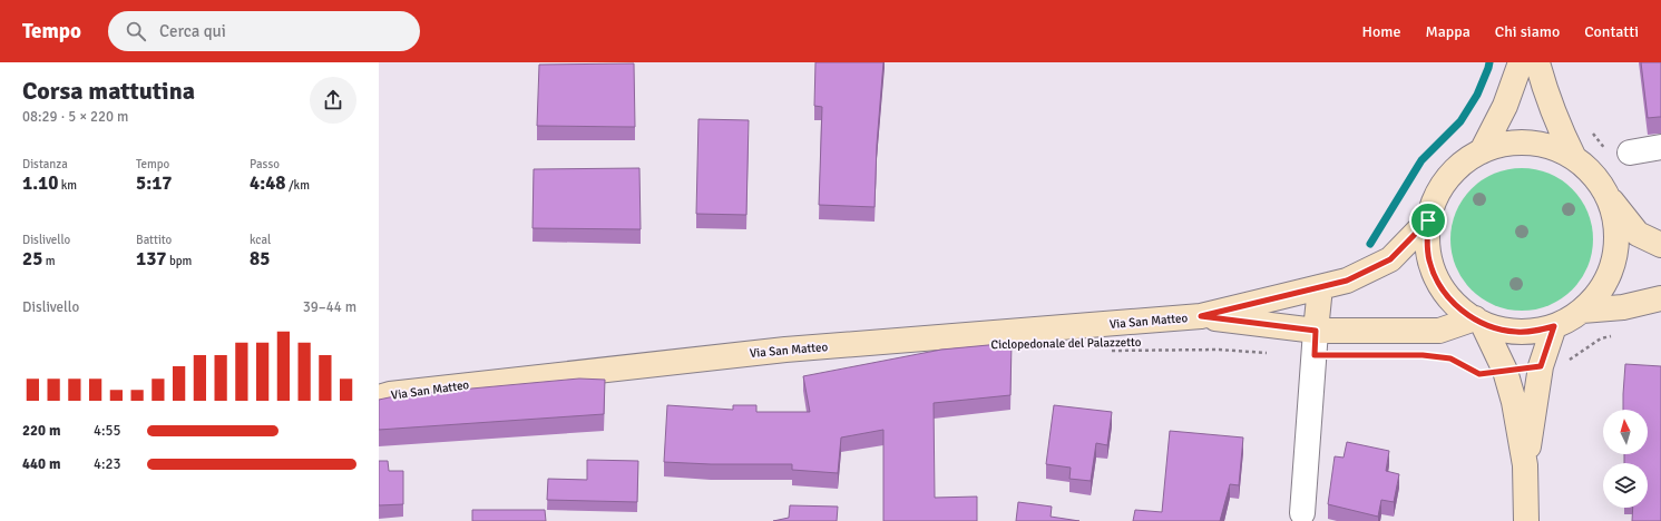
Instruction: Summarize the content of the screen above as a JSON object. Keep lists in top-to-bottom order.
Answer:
{
  "streets": {
    "street": ["Via San Matteo"],
    "path": ["Ciclopedonale del Palazzetto"]
  },
  "north": "top",
  "page": {
    "header": "Tempo",
    "search": "Cerca qui",
    "nav": [
      "Home",
      "Mappa",
      "Chi siamo",
      "Contatti"
    ],
    "heading": ["Corsa mattutina", "08:29 · 5 × 220 m"],
    "stats": [
      ["Distanza", "1.10 km"],
      ["Tempo", "5:17"],
      ["Passo", "4:48 /km"],
      ["Dislivello", "25 m"],
      ["Battito", "137 bpm"],
      ["kcal", "85"]
    ],
    "chart": ["Dislivello", "39–44 m"],
    "list": [
      {
        "name": "220 m",
        "note": "4:55"
      },
      {
        "name": "440 m",
        "note": "4:23"
      }
    ]
  }
}
